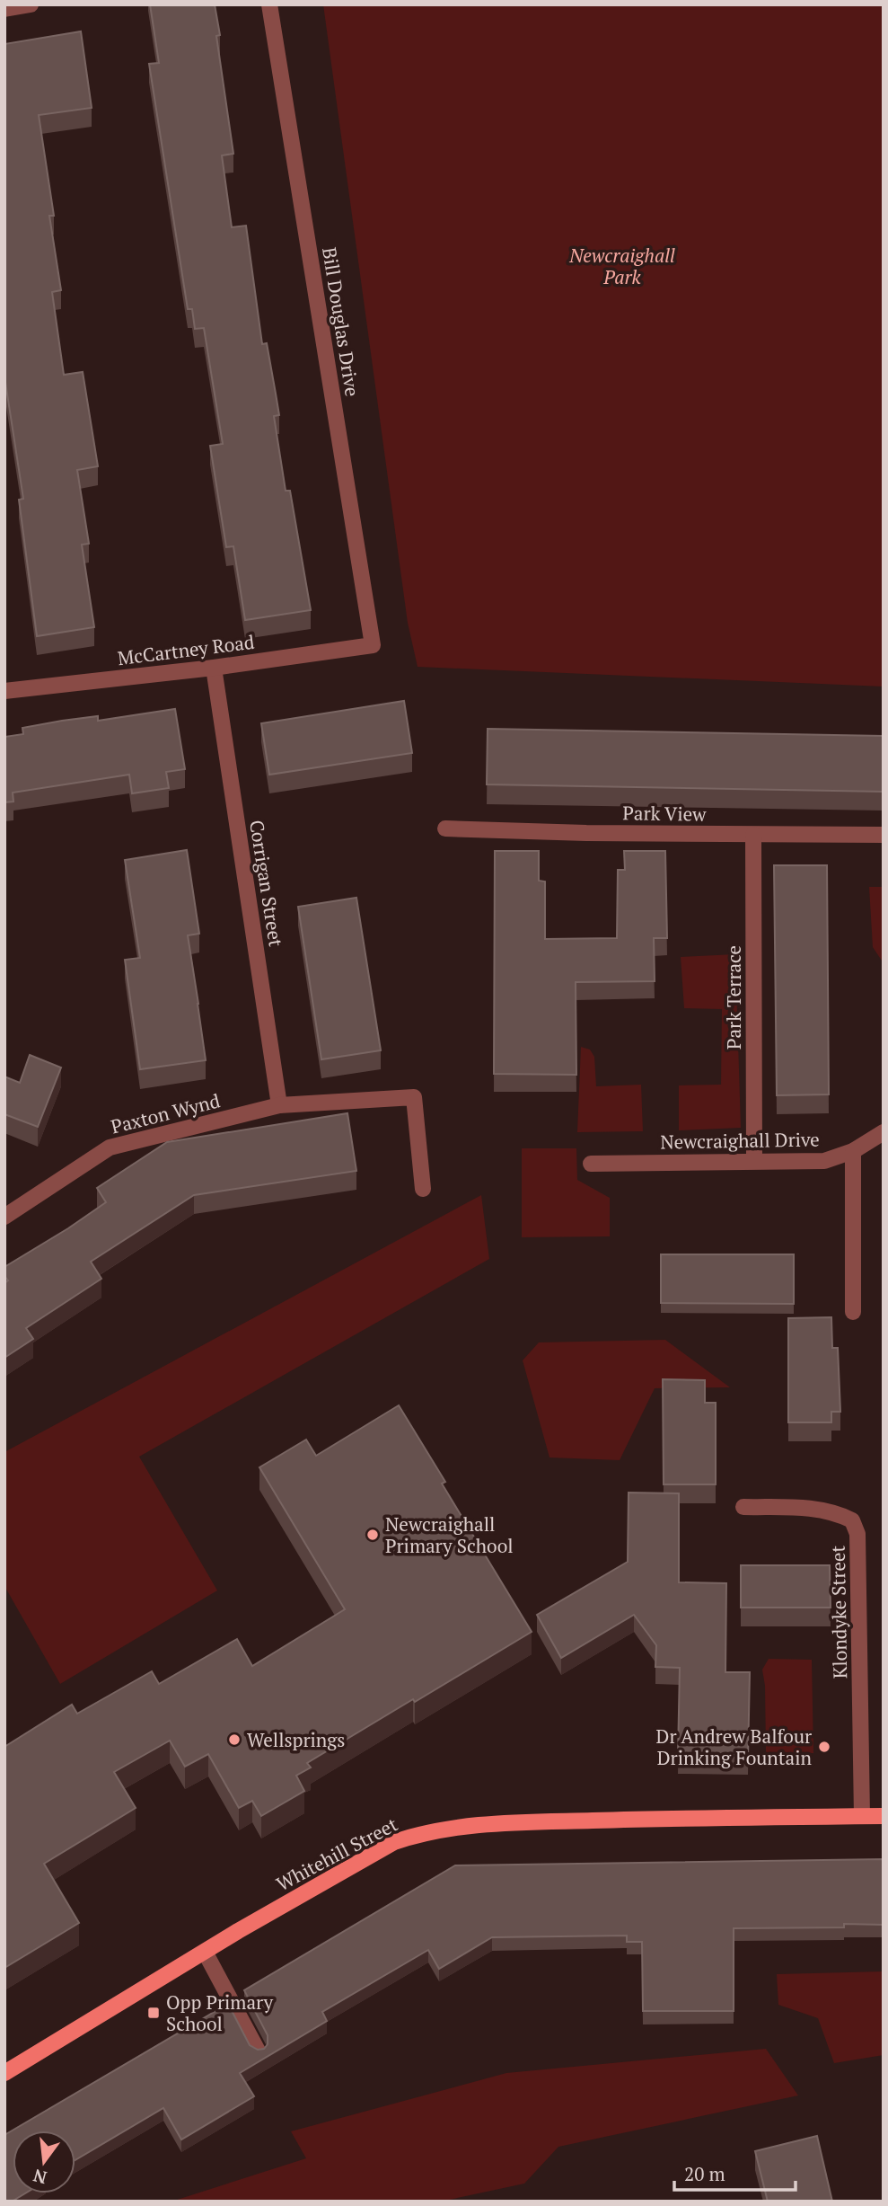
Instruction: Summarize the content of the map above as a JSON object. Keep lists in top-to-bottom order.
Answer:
{
  "streets": {
    "main road": ["Whitehill Street"],
    "street": [
      "Bill Douglas Drive",
      "McCartney Road",
      "Park View",
      "Corrigan Street",
      "Park Terrace",
      "Paxton Wynd",
      "Newcraighall Drive",
      "Klondyke Street"
    ]
  },
  "crossings": [
    ["Bill Douglas Drive", "McCartney Road"],
    ["McCartney Road", "Corrigan Street"],
    ["Park View", "Park Terrace"],
    ["Corrigan Street", "Paxton Wynd"],
    ["Park Terrace", "Newcraighall Drive"],
    ["Klondyke Street", "Whitehill Street"]
  ],
  "parks": ["Newcraighall Park"],
  "places": {
    "other": ["Newcraighall Primary School", "Wellsprings", "Dr Andrew Balfour Drinking Fountain"],
    "transit": ["Opp Primary School"]
  },
  "scale_bar": "20 m",
  "north": "bottom"
}
